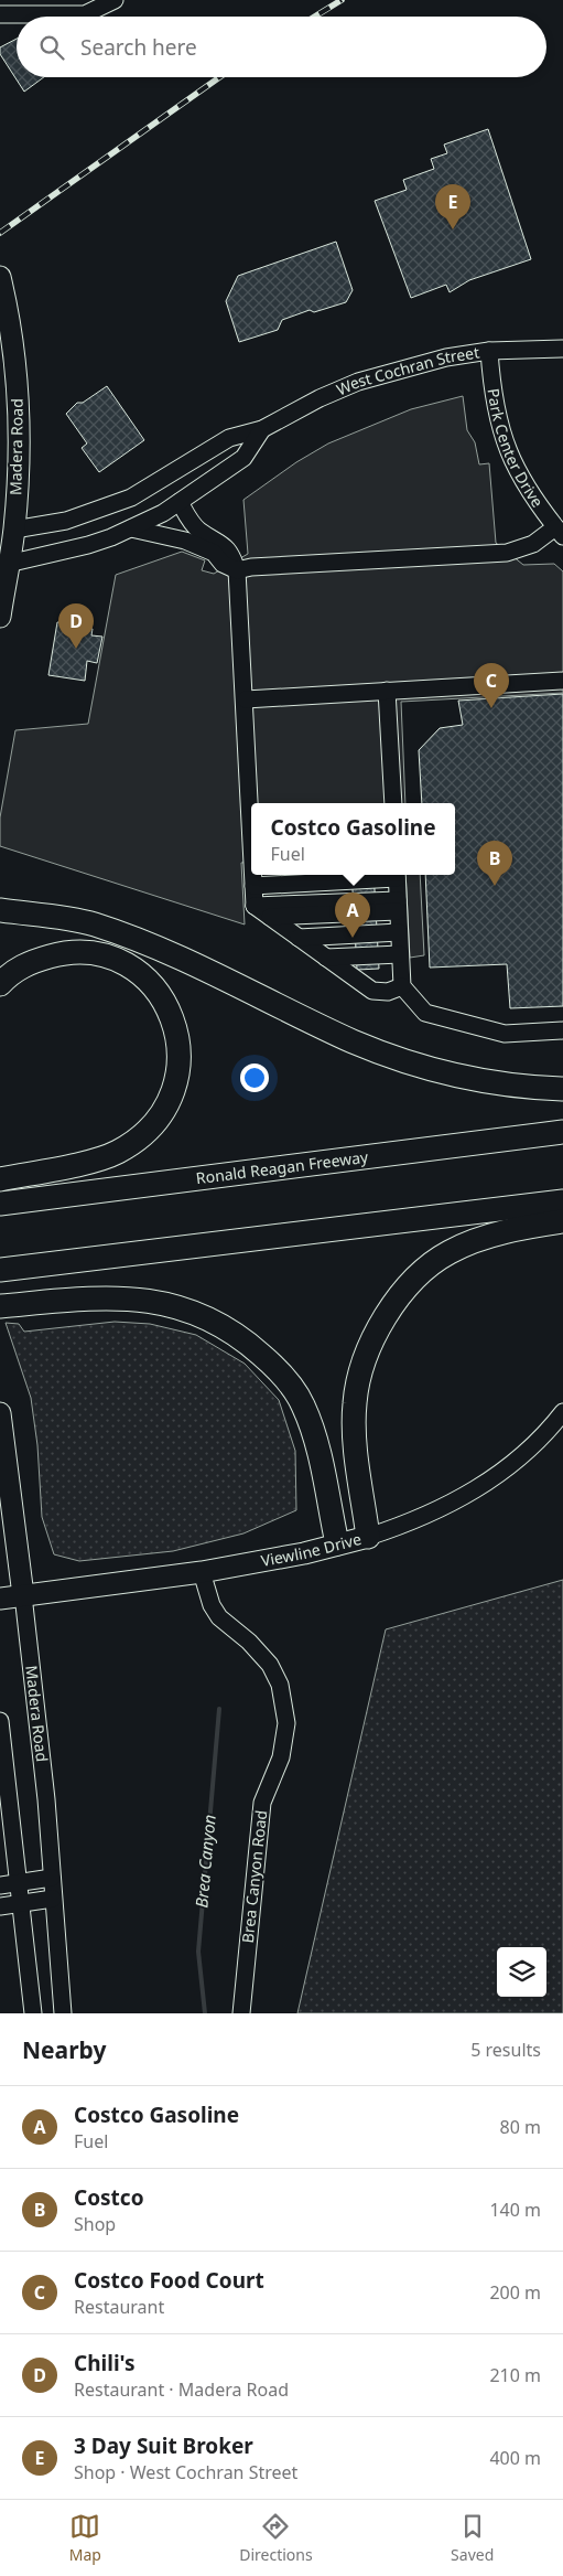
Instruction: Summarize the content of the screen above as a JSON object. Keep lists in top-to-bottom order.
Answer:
{
  "streets": {
    "highway": ["Ronald Reagan Freeway"],
    "main road": ["Madera Road", "Viewline Drive"],
    "street": ["West Cochran Street", "Park Center Drive", "Brea Canyon Road"]
  },
  "crossings": [
    ["West Cochran Street", "Madera Road"],
    ["West Cochran Street", "Park Center Drive"],
    ["Madera Road", "Viewline Drive"],
    ["Viewline Drive", "Brea Canyon Road"]
  ],
  "water": ["Brea Canyon"],
  "page": {
    "search": "Search here",
    "pins": [
      "E",
      "D",
      "C",
      "B",
      "A"
    ],
    "popup": ["Costco Gasoline", "Fuel"],
    "heading": ["Nearby", "5 results"],
    "list": [
      {
        "mark": "A",
        "name": "Costco Gasoline",
        "note": "Fuel",
        "value": "80 m"
      },
      {
        "mark": "B",
        "name": "Costco",
        "note": "Shop",
        "value": "140 m"
      },
      {
        "mark": "C",
        "name": "Costco Food Court",
        "note": "Restaurant",
        "value": "200 m"
      },
      {
        "mark": "D",
        "name": "Chili's",
        "note": "Restaurant · Madera Road",
        "value": "210 m"
      },
      {
        "mark": "E",
        "name": "3 Day Suit Broker",
        "note": "Shop · West Cochran Street",
        "value": "400 m"
      }
    ],
    "nav": ["Map", "Directions", "Saved"]
  }
}
